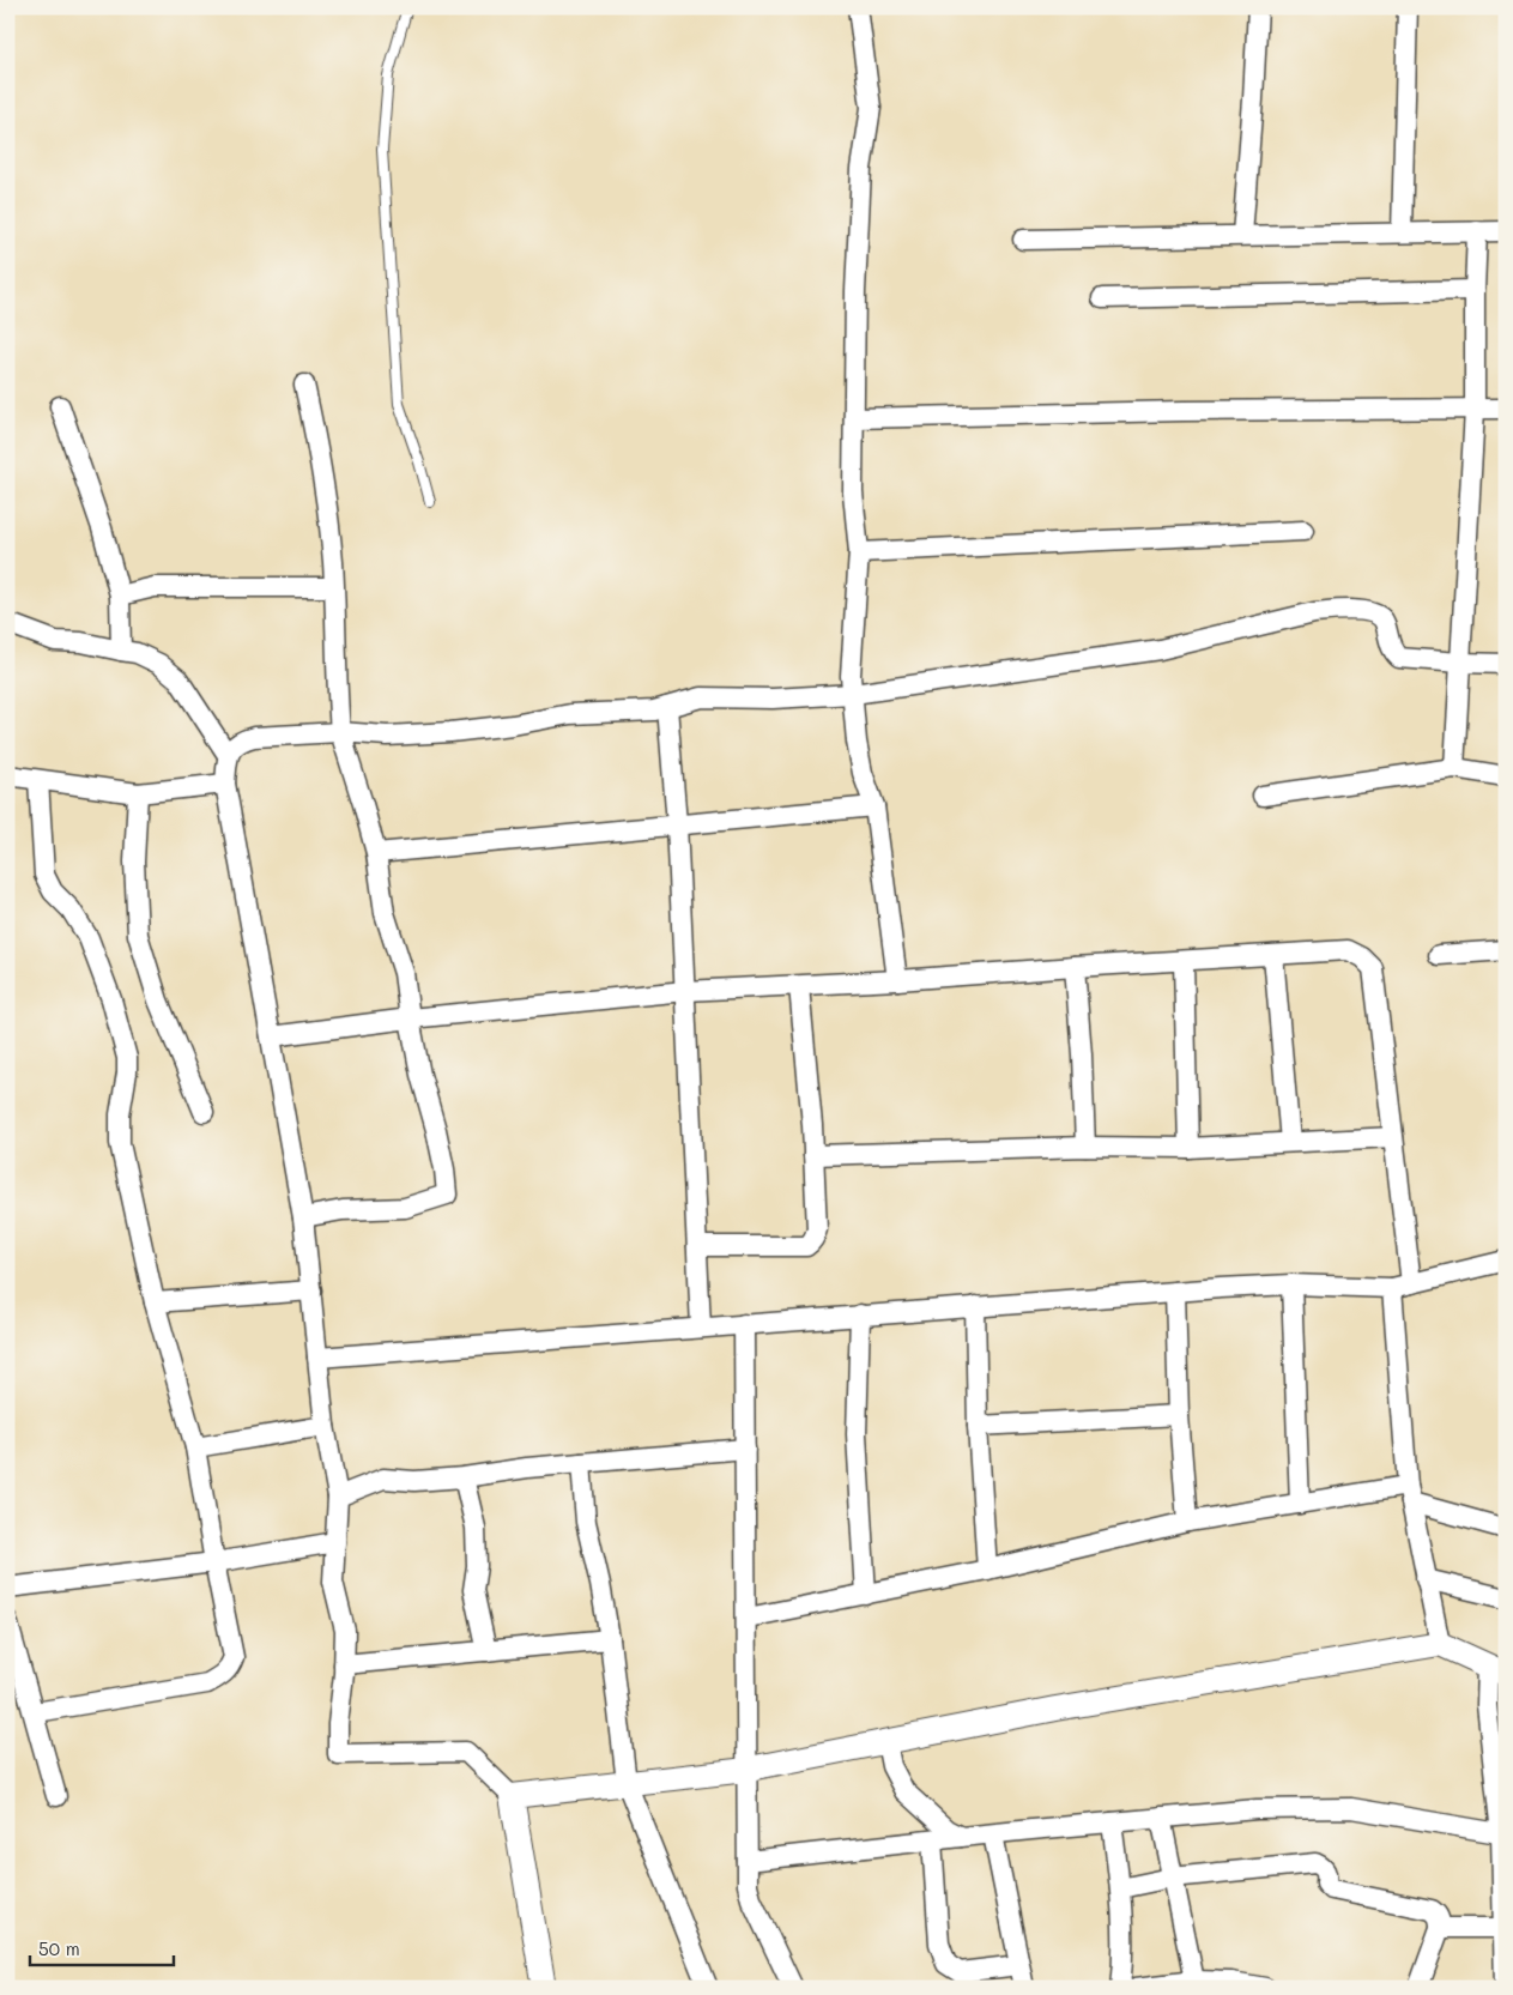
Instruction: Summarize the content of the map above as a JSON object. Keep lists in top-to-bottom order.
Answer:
{
  "scale_bar": "50 m"
}
